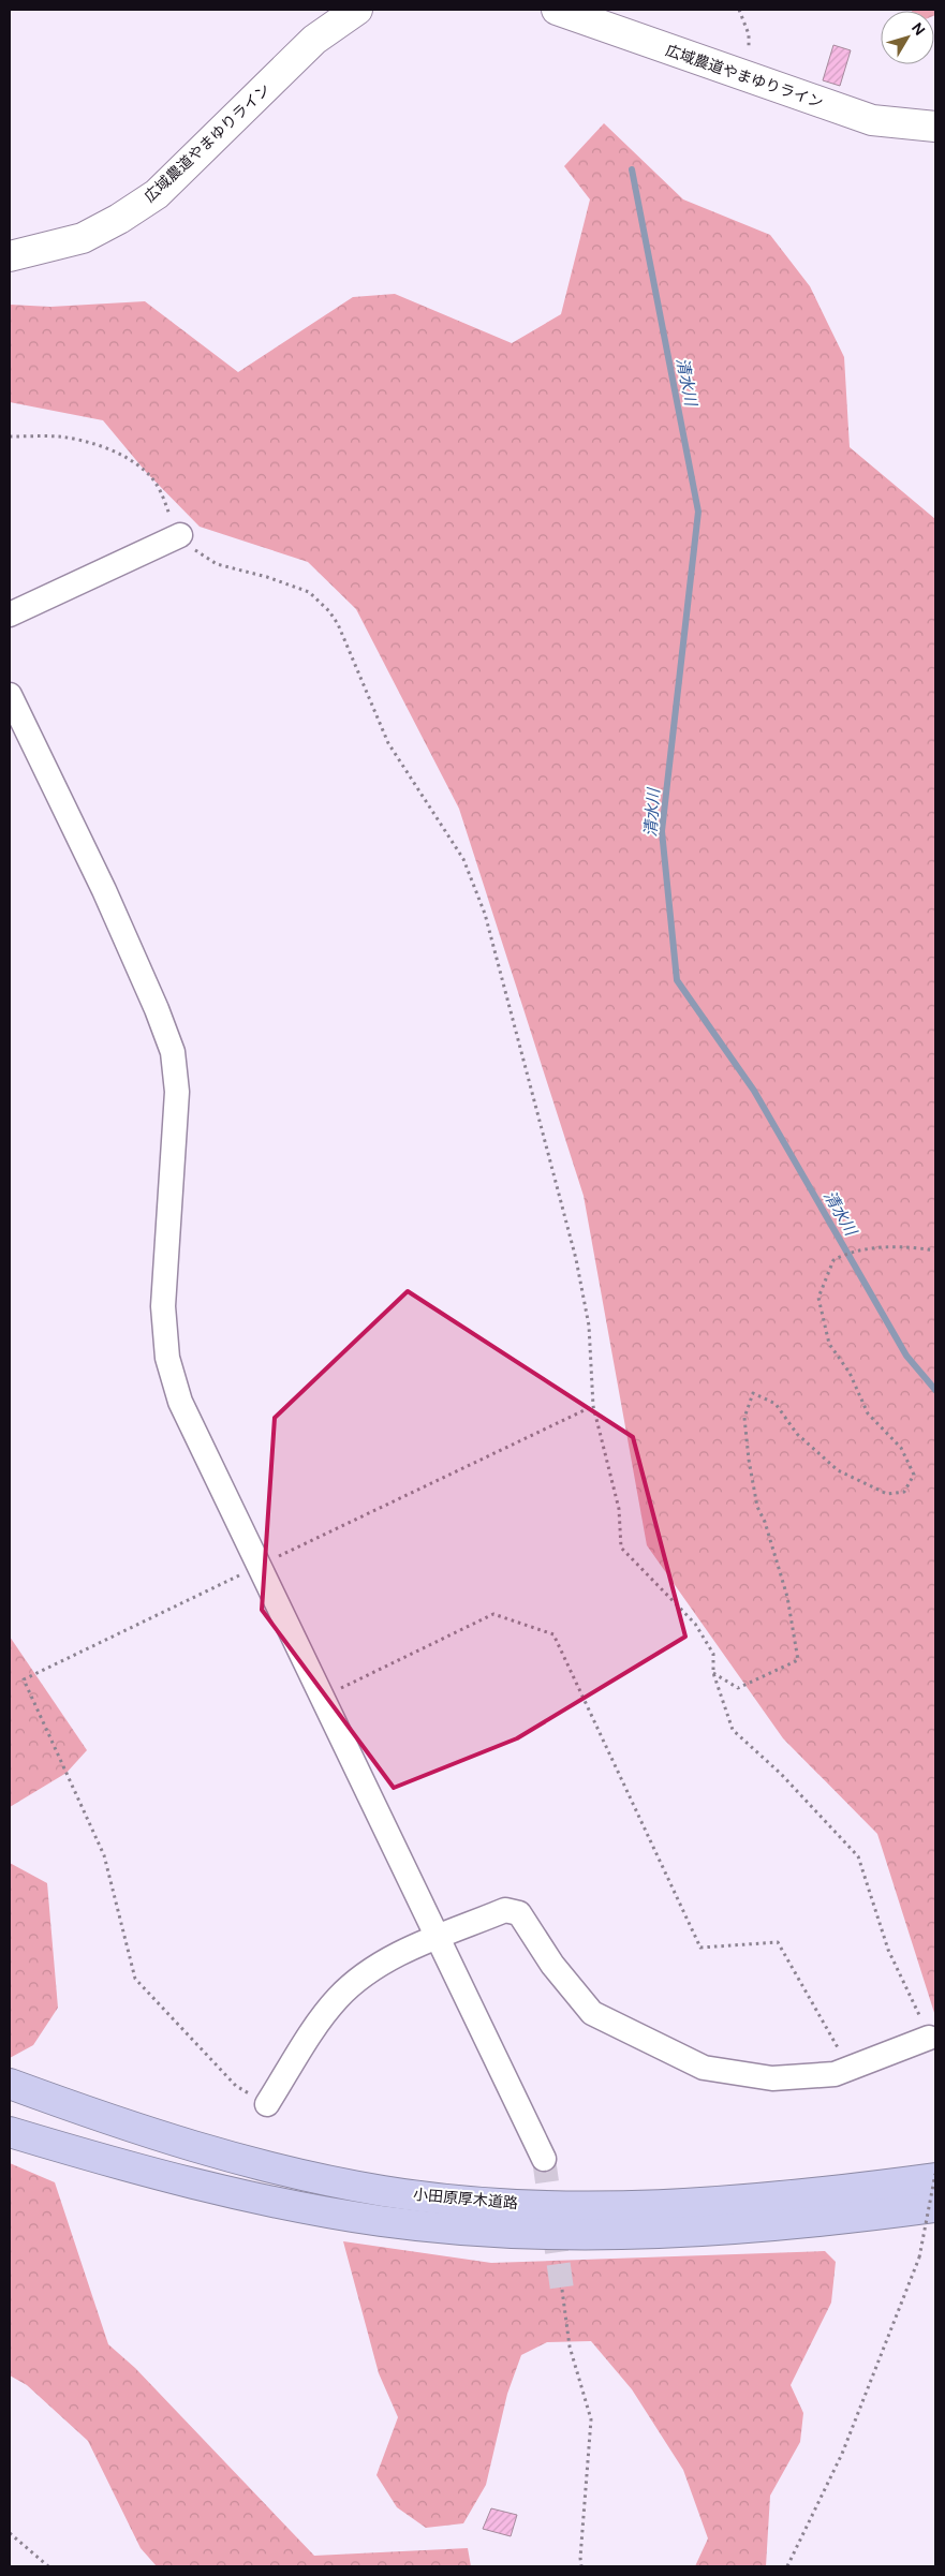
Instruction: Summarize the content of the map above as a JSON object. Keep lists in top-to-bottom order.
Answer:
{
  "streets": {
    "highway": ["小田原厚木道路"],
    "street": ["広域農道やまゆりライン"]
  },
  "water": ["清水川"],
  "north": "top right"
}
